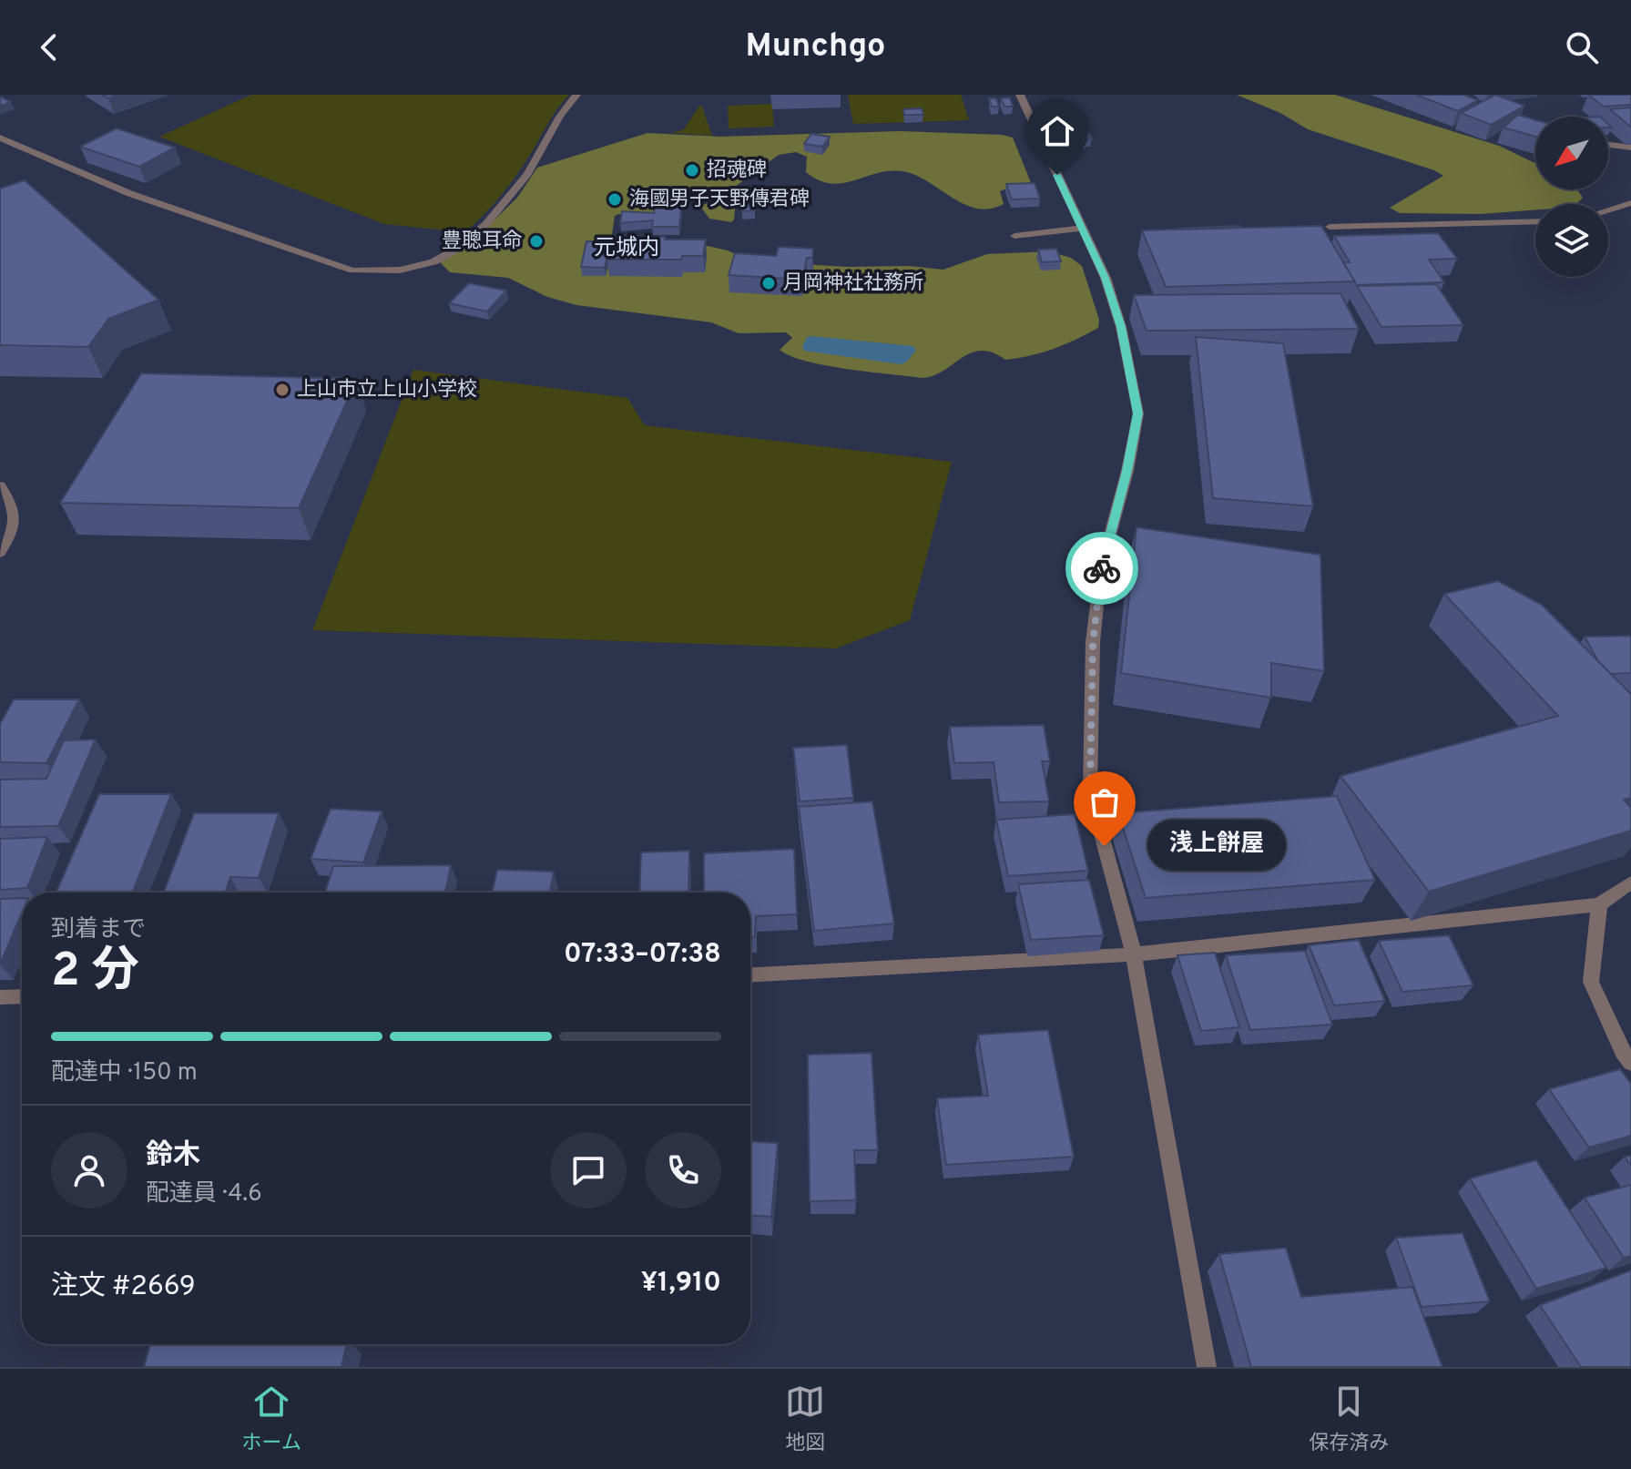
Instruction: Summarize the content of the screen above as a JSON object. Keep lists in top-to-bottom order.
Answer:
{
  "districts": ["元城内"],
  "places": [
    "招魂碑",
    "海國男子天野傳君碑",
    "豊聰耳命",
    "月岡神社社務所",
    "上山市立上山小学校",
    "浅上餅屋"
  ],
  "north": "bottom left",
  "page": {
    "header": "Munchgo",
    "bubble": "浅上餅屋",
    "heading": ["2 分", "到着まで", "07:33–07:38"],
    "panel": [
      "鈴木",
      "配達員 · 4.6",
      "注文 #2669",
      "¥1,910"
    ],
    "bar": "配達中 · 150 m",
    "tabs": ["ホーム", "地図", "保存済み"]
  }
}
